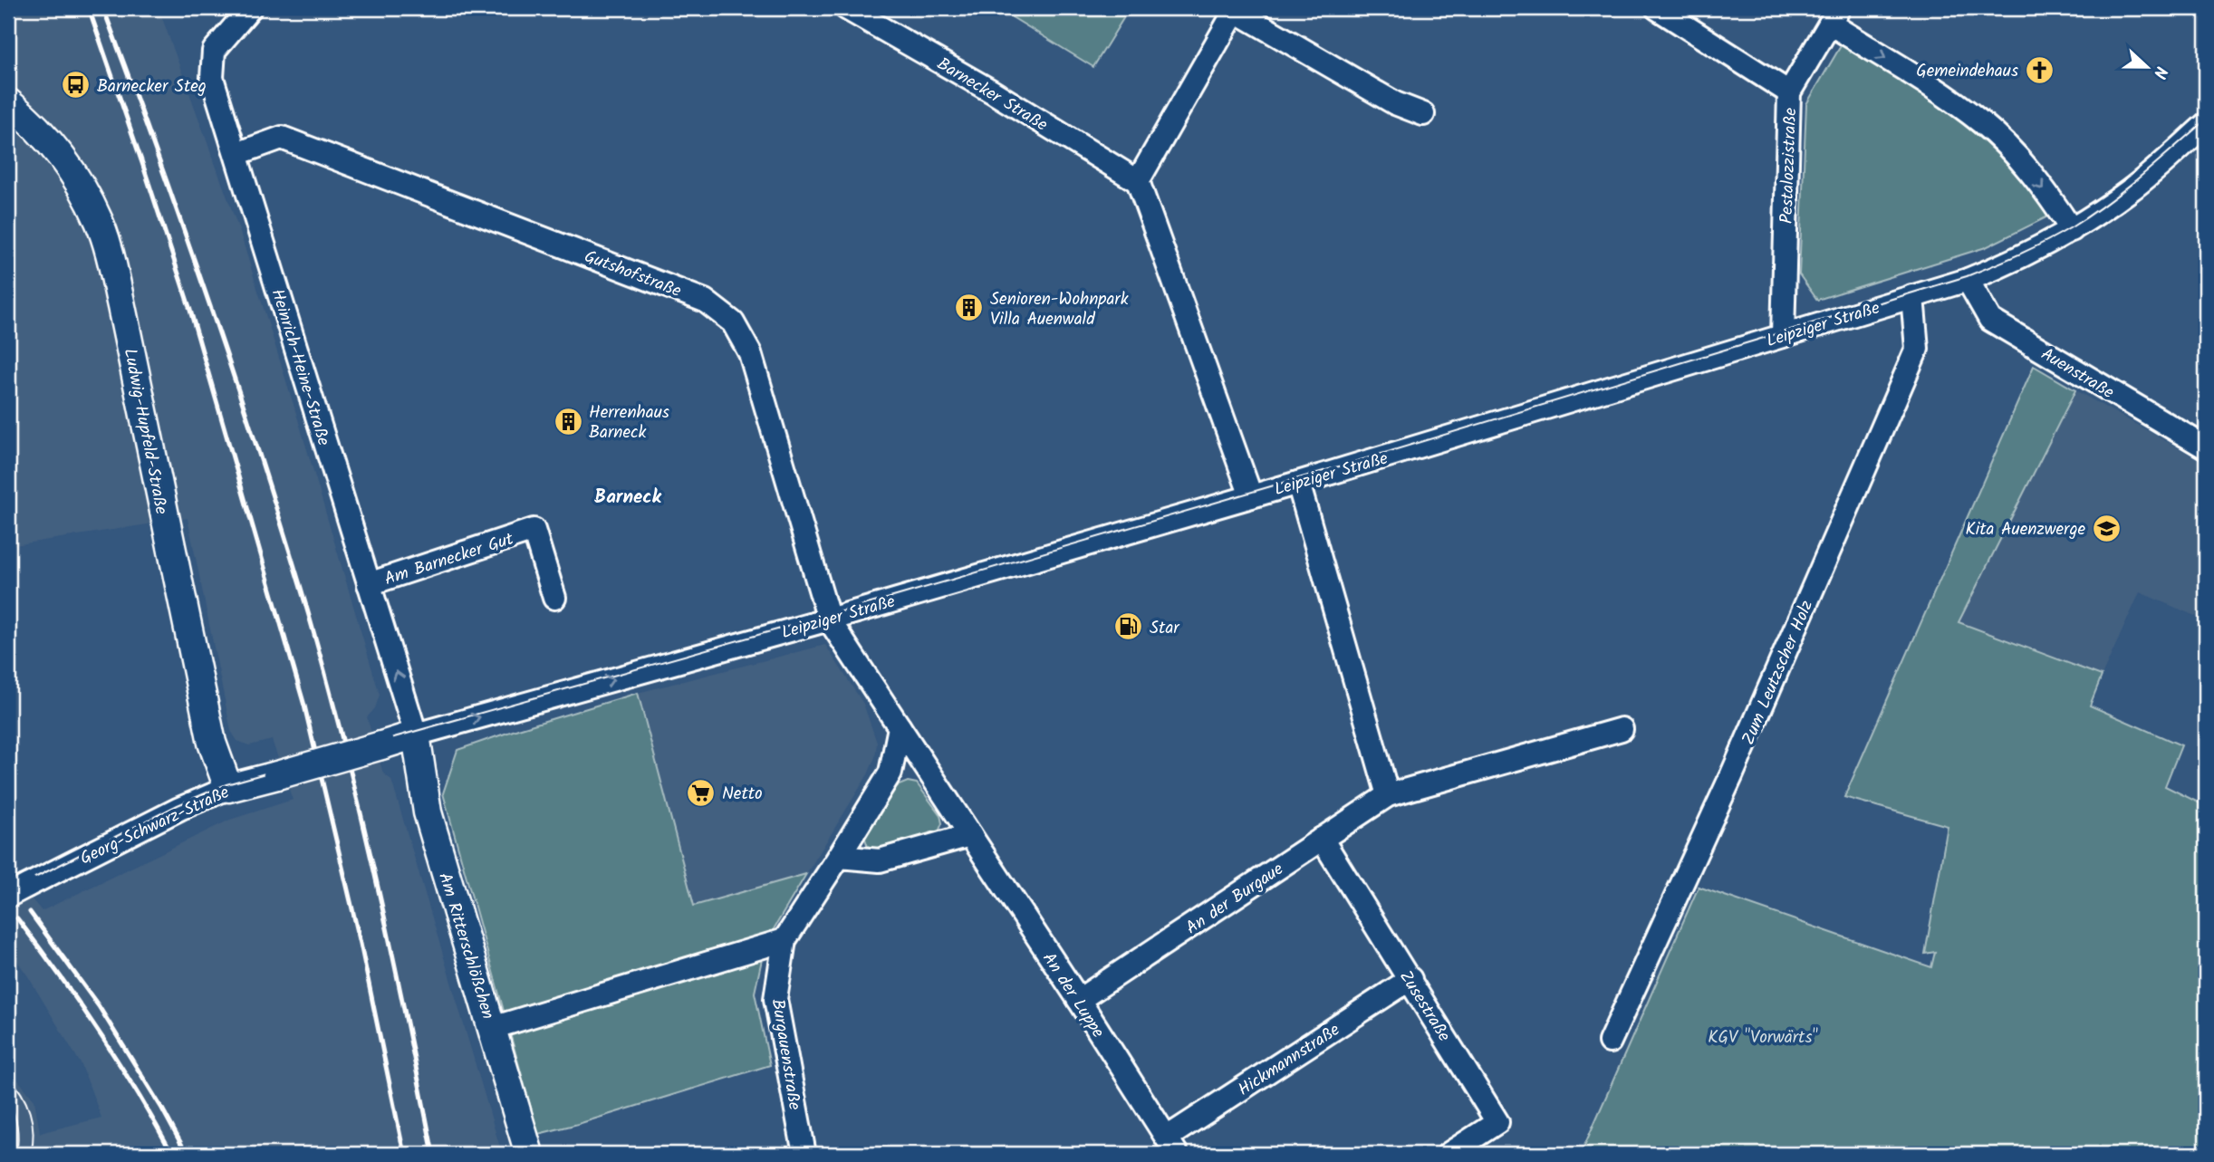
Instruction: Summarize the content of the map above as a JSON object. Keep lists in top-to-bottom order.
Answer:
{
  "streets": {
    "main road": ["Ludwig-Hupfeld-Straße", "Georg-Schwarz-Straße", "Am Ritterschlößchen"],
    "street": [
      "Barnecker Straße",
      "Pestalozzistraße",
      "Gutshofstraße",
      "Leipziger Straße",
      "Heinrich-Heine-Straße",
      "Auenstraße",
      "Am Barnecker Gut",
      "Zum Leutzscher Holz",
      "An der Burgaue",
      "An der Luppe",
      "Zusestraße",
      "Burgauenstraße",
      "Hickmannstraße"
    ]
  },
  "crossings": [
    ["Pestalozzistraße", "Leipziger Straße"],
    ["Gutshofstraße", "Leipziger Straße"],
    ["Gutshofstraße", "Heinrich-Heine-Straße"],
    ["Leipziger Straße", "Heinrich-Heine-Straße"],
    ["Leipziger Straße", "Auenstraße"],
    ["Leipziger Straße", "Zum Leutzscher Holz"],
    ["Leipziger Straße", "Georg-Schwarz-Straße"],
    ["Leipziger Straße", "Am Ritterschlößchen"],
    ["Heinrich-Heine-Straße", "Am Barnecker Gut"],
    ["Heinrich-Heine-Straße", "Georg-Schwarz-Straße"],
    ["Heinrich-Heine-Straße", "Am Ritterschlößchen"],
    ["Ludwig-Hupfeld-Straße", "Georg-Schwarz-Straße"],
    ["Georg-Schwarz-Straße", "Am Ritterschlößchen"],
    ["An der Burgaue", "An der Luppe"],
    ["An der Burgaue", "Zusestraße"],
    ["An der Luppe", "Hickmannstraße"],
    ["Zusestraße", "Hickmannstraße"]
  ],
  "districts": ["Barneck"],
  "parks": ["KGV \"Vorwärts\""],
  "places": {
    "church": ["Gemeindehaus"],
    "bus stop": ["Barnecker Steg"],
    "building": ["Senioren-Wohnpark Villa Auenwald", "Herrenhaus Barneck"],
    "school or university": ["Kita Auenzwerge"],
    "fuel station": ["Star"],
    "supermarket": ["Netto"]
  },
  "north": "right"
}
